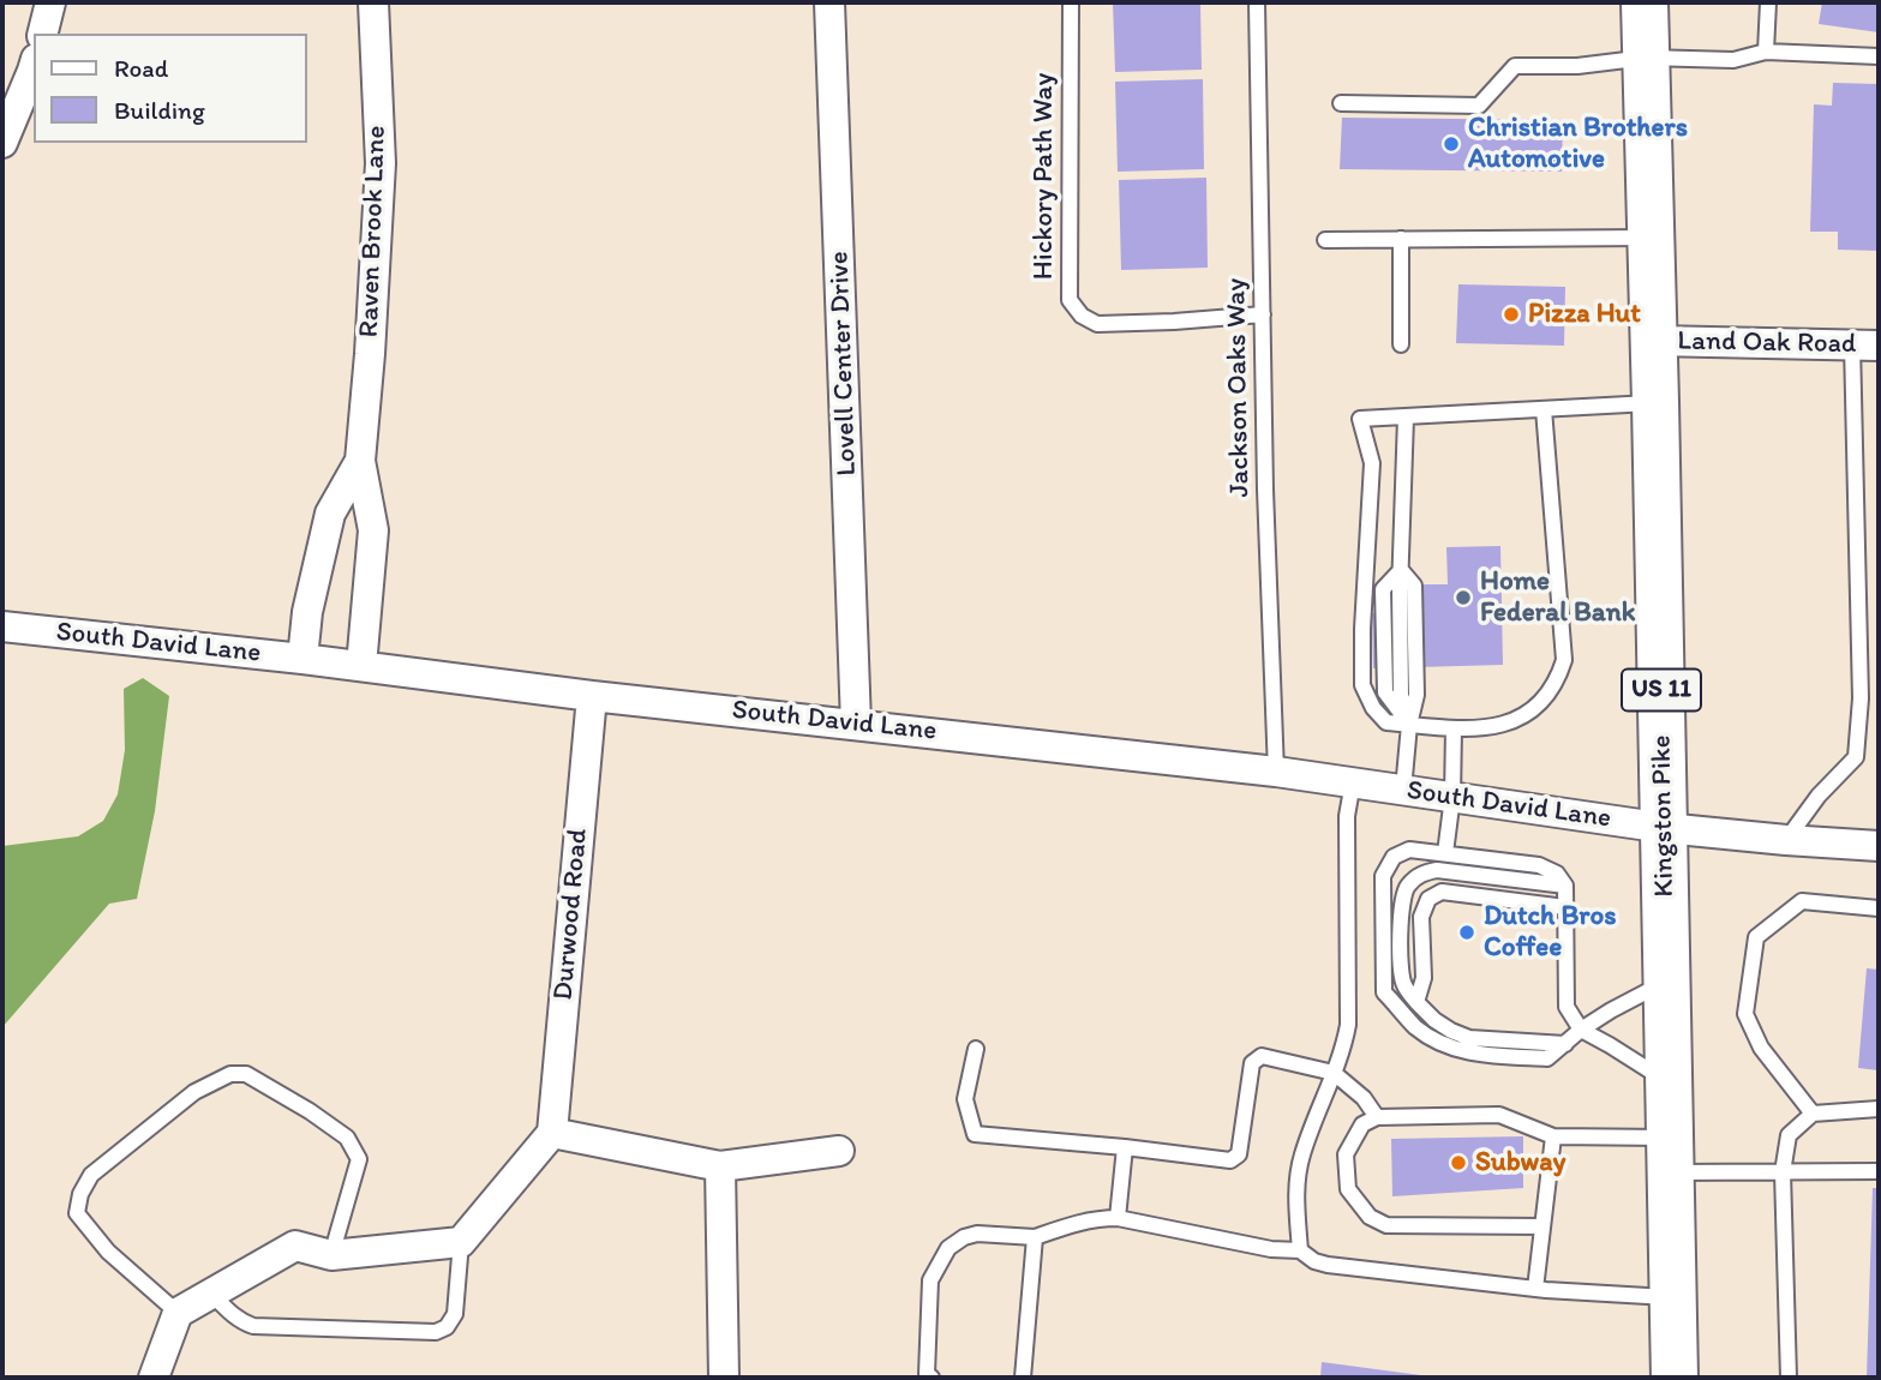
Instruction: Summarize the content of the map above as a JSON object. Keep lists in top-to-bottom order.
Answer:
{
  "streets": {
    "main road": ["US 11", "Kingston Pike"],
    "street": [
      "Raven Brook Lane",
      "Land Oak Road",
      "Lovell Center Drive",
      "South David Lane",
      "Durwood Road"
    ],
    "lane": ["Hickory Path Way", "Jackson Oaks Way"]
  },
  "crossings": [
    ["Hickory Path Way", "Jackson Oaks Way"],
    ["Raven Brook Lane", "South David Lane"],
    ["Land Oak Road", "Kingston Pike"],
    ["Lovell Center Drive", "South David Lane"],
    ["Jackson Oaks Way", "South David Lane"],
    ["South David Lane", "Kingston Pike"],
    ["South David Lane", "Durwood Road"]
  ],
  "places": [
    "Christian Brothers Automotive",
    "Pizza Hut",
    "Home Federal Bank",
    "Dutch Bros Coffee",
    "Subway"
  ],
  "legend": ["Road", "Building"]
}
